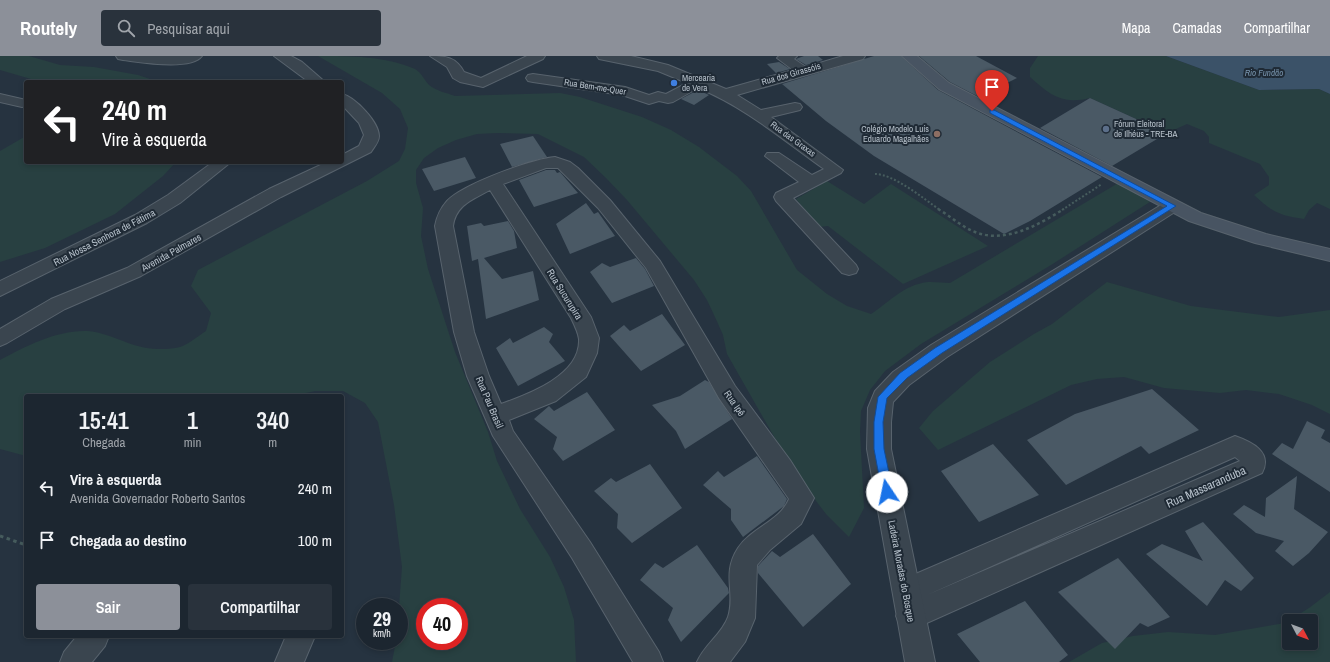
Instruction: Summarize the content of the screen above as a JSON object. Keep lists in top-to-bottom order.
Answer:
{
  "streets": {
    "street": [
      "Rua dos Girassóis",
      "Rua Bem-me-Quer",
      "Rua das Graxas",
      "Rua Nossa Senhora de Fátima",
      "Avenida Palmares",
      "Rua Sucurupira",
      "Rua Pau Brasil",
      "Rua Ipê",
      "Rua Massaranduba",
      "Ladeira Moradas do Bosque"
    ]
  },
  "crossings": [
    ["Rua dos Girassóis", "Rua das Graxas"],
    ["Rua Bem-me-Quer", "Rua das Graxas"],
    ["Rua Sucurupira", "Rua Pau Brasil"],
    ["Rua Pau Brasil", "Rua Ipê"],
    ["Rua Massaranduba", "Ladeira Moradas do Bosque"]
  ],
  "water": ["Rio Fundão"],
  "places": ["Mercearia de Vera", "Fórum Eleitoral de Ilhéus - TRE-BA", "Colégio Modelo Luís Eduardo Magalhães"],
  "north": "bottom right",
  "page": {
    "header": "Routely",
    "search": "Pesquisar aqui",
    "nav": ["Mapa", "Camadas", "Compartilhar"],
    "turn": ["240 m", "Vire à esquerda"],
    "eta": [
      "15:41",
      "Chegada",
      "1",
      "min",
      "340",
      "m"
    ],
    "list": [
      {
        "name": "Vire à esquerda",
        "note": "Avenida Governador Roberto Santos",
        "value": "240 m"
      },
      {
        "name": "Chegada ao destino",
        "value": "100 m"
      }
    ],
    "buttons": ["Sair", "Compartilhar"],
    "speed": "29 km/h",
    "limit": "40"
  }
}
